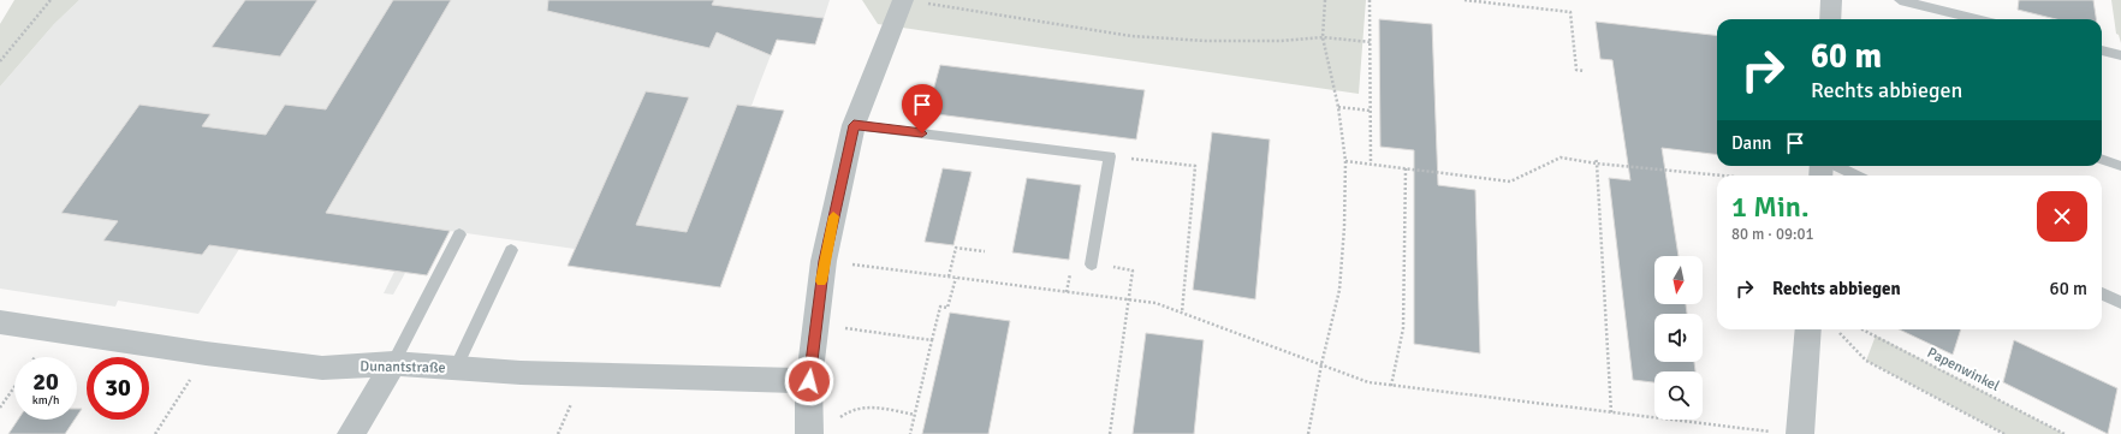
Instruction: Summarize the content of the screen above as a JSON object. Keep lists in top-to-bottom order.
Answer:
{
  "streets": {
    "street": ["Dunantstraße"],
    "path": ["Papenwinkel"]
  },
  "north": "bottom",
  "page": {
    "turn": ["60 m", "Rechts abbiegen"],
    "then": "Dann",
    "heading": ["1 Min.", "80 m · 09:01"],
    "list": [
      {
        "name": "Rechts abbiegen",
        "value": "60 m"
      }
    ],
    "speed": "20 km/h",
    "limit": "30"
  }
}
